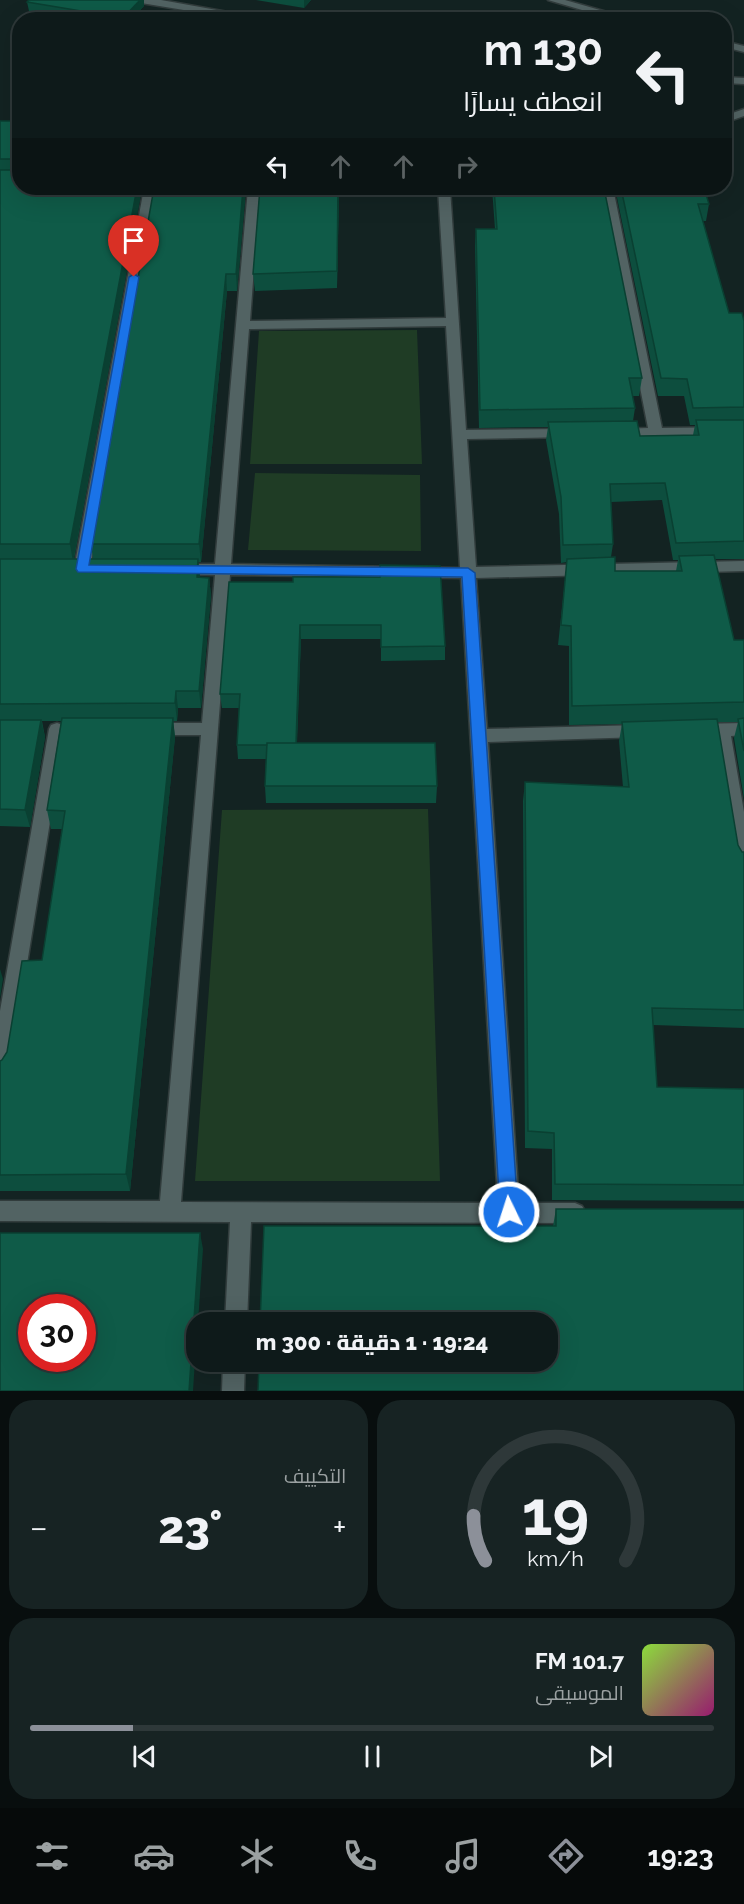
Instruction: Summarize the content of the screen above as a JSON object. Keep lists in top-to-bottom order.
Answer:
{
  "page": {
    "turn": ["130 m", "انعطف يسارًا"],
    "limit": "30",
    "trip": "19:24 · 1 دقيقة · 300 m",
    "tile": "التكييف",
    "heat": ["−", "23°", "+"],
    "song": ["101.7 FM", "الموسيقى"],
    "tabs": "19:23",
    "gauge": ["19", "km/h"]
  }
}
